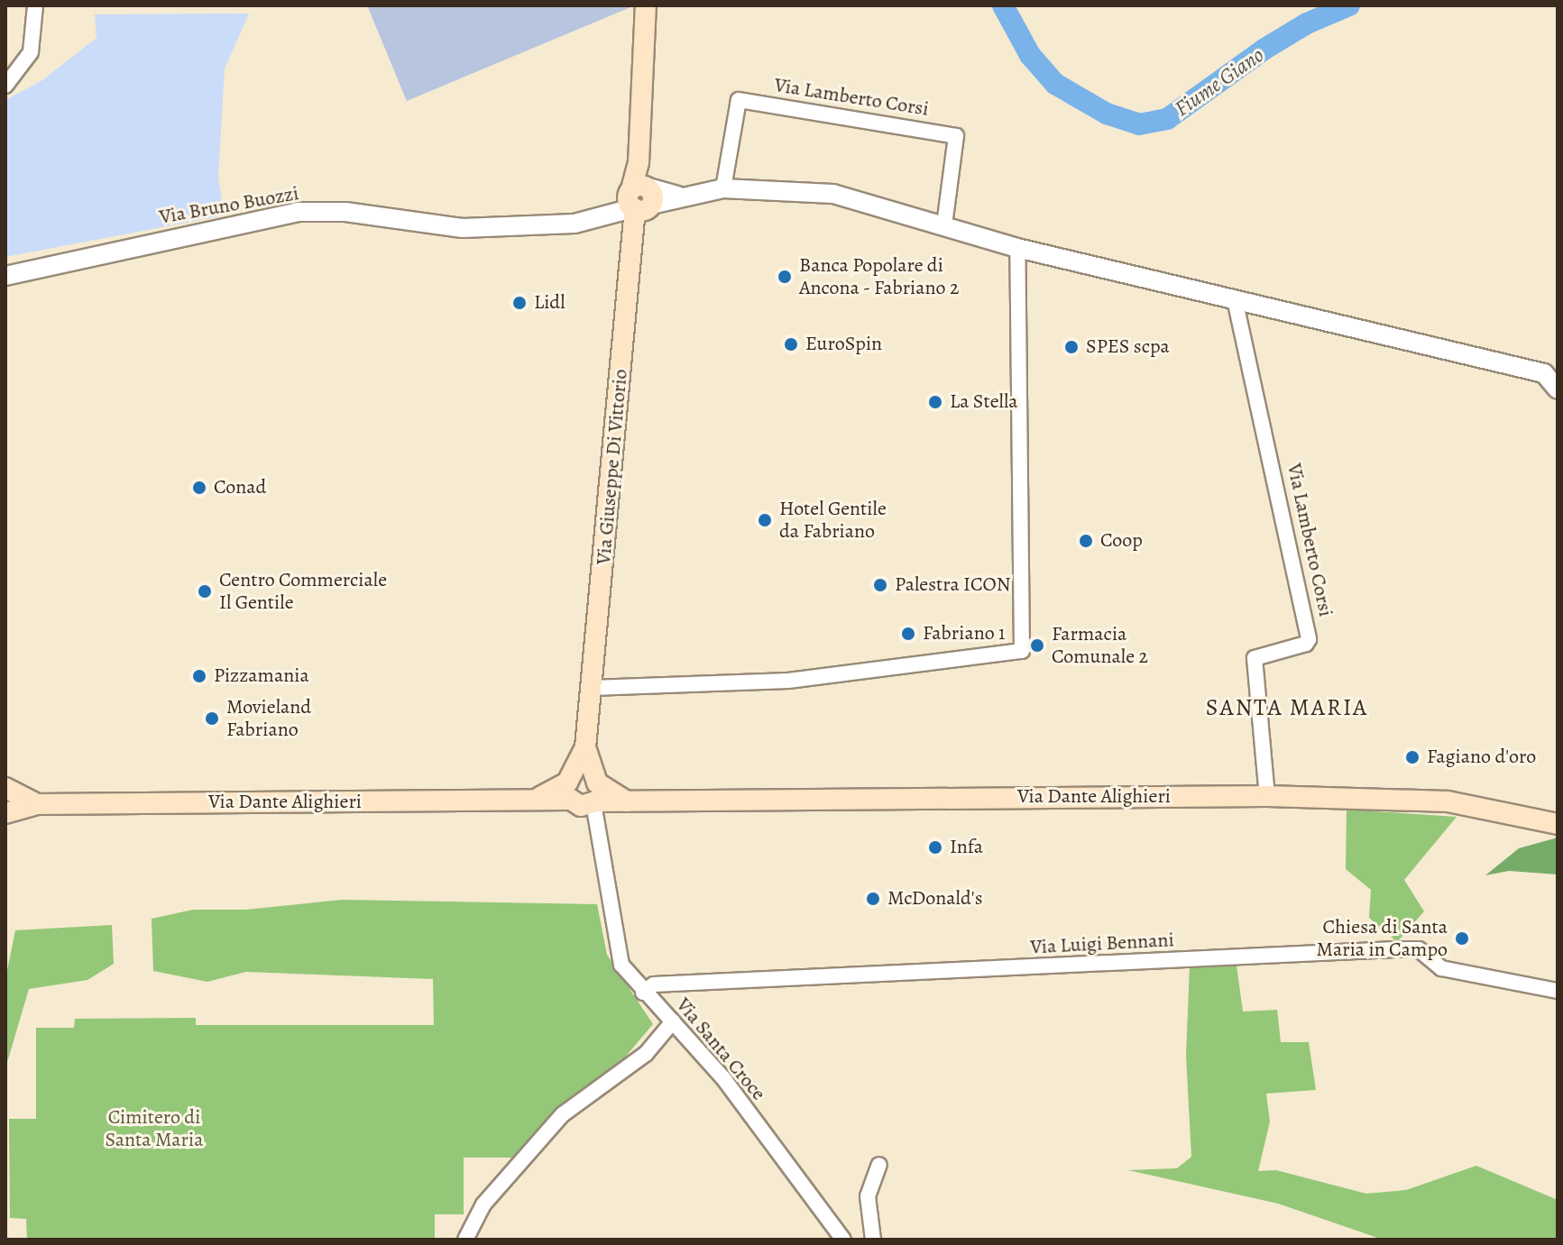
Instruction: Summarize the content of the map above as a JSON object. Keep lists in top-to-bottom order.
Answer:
{
  "streets": {
    "main road": ["Via Giuseppe Di Vittorio", "Via Dante Alighieri"],
    "street": [
      "Via Lamberto Corsi",
      "Via Bruno Buozzi",
      "Via Luigi Bennani",
      "Via Santa Croce"
    ]
  },
  "crossings": [
    ["Via Lamberto Corsi", "Via Dante Alighieri"],
    ["Via Bruno Buozzi", "Via Giuseppe Di Vittorio"],
    ["Via Giuseppe Di Vittorio", "Via Dante Alighieri"],
    ["Via Giuseppe Di Vittorio", "Via Santa Croce"],
    ["Via Dante Alighieri", "Via Santa Croce"],
    ["Via Luigi Bennani", "Via Santa Croce"]
  ],
  "districts": ["SANTA MARIA"],
  "water": ["Fiume Giano"],
  "parks": ["Cimitero di Santa Maria"],
  "places": [
    "Banca Popolare di Ancona - Fabriano 2",
    "Lidl",
    "EuroSpin",
    "SPES scpa",
    "La Stella",
    "Conad",
    "Hotel Gentile da Fabriano",
    "Coop",
    "Palestra ICON",
    "Centro Commerciale Il Gentile",
    "Fabriano 1",
    "Farmacia Comunale 2",
    "Pizzamania",
    "Movieland Fabriano",
    "Fagiano d'oro",
    "Infa",
    "McDonald's",
    "Chiesa di Santa Maria in Campo"
  ]
}
